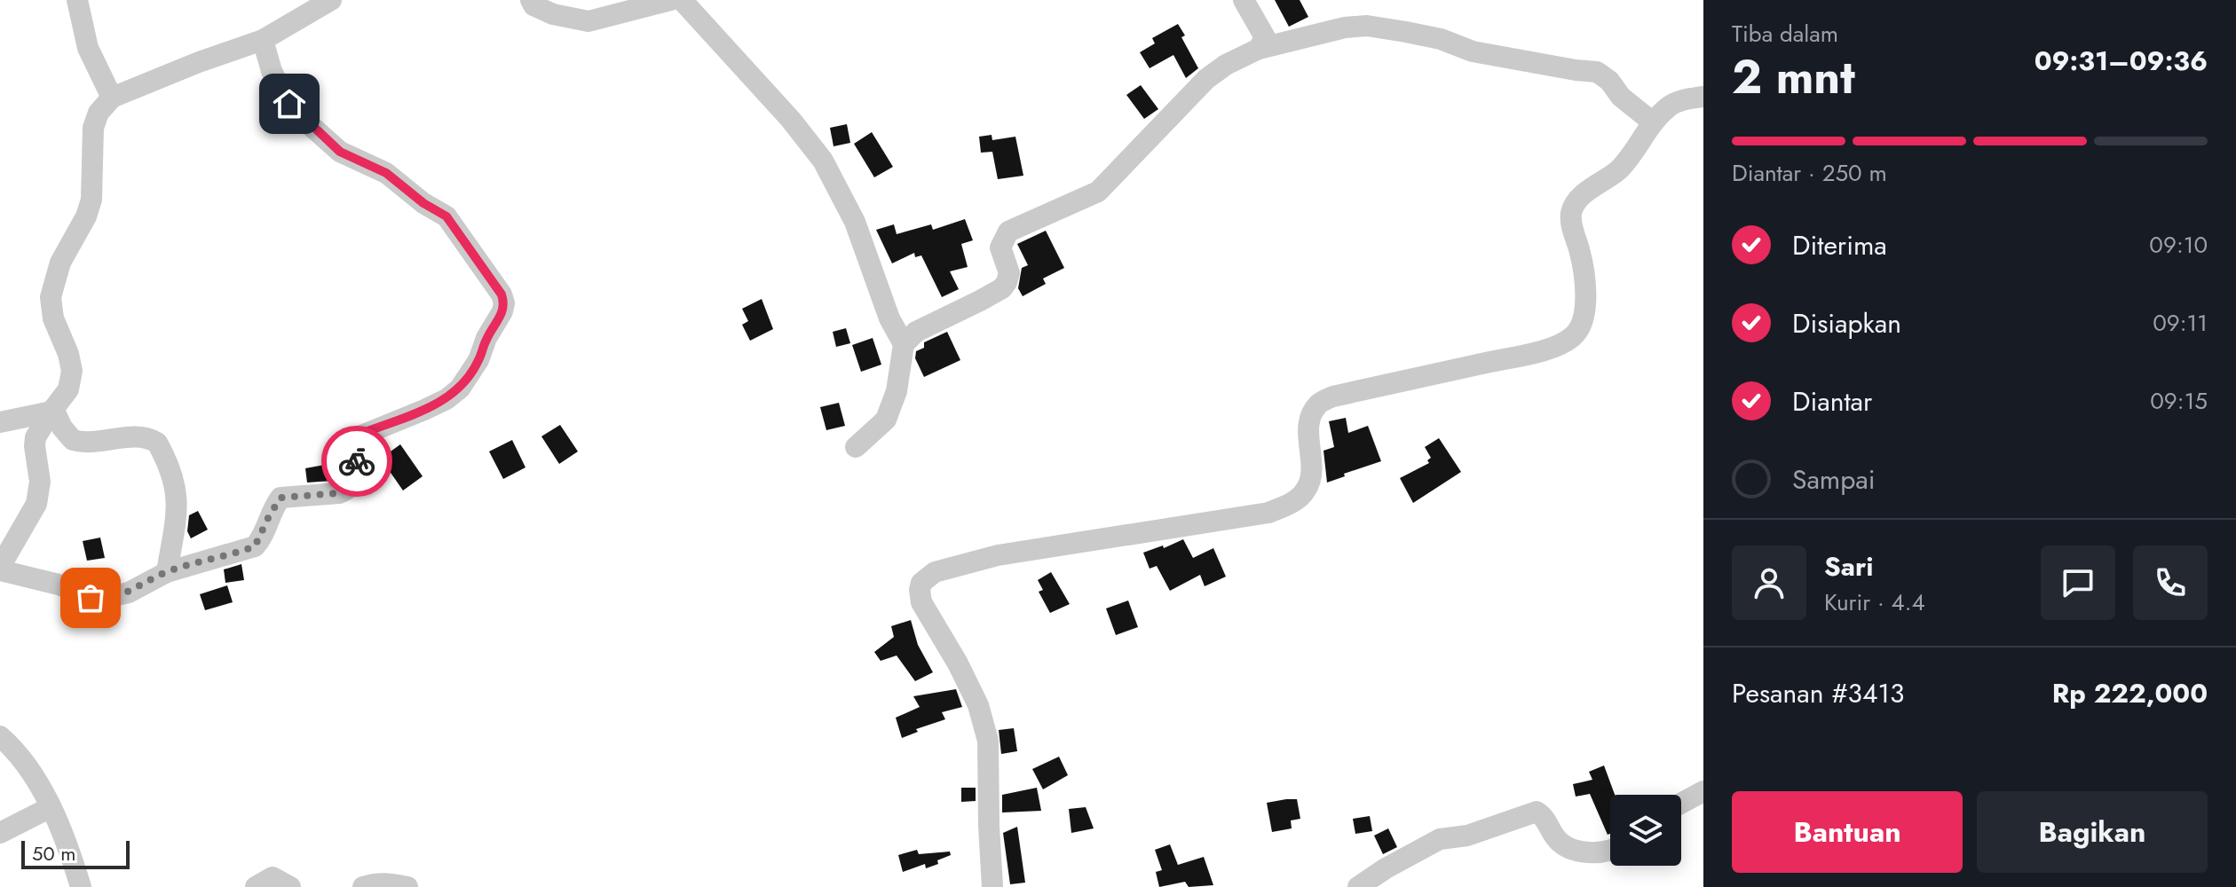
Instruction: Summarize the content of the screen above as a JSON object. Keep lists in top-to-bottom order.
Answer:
{
  "scale_bar": "50 m",
  "page": {
    "heading": ["2 mnt", "Tiba dalam", "09:31–09:36"],
    "panel": [
      "Sari",
      "Kurir · 4.4",
      "Pesanan #3413",
      "Rp 222,000"
    ],
    "bar": "Diantar · 250 m",
    "list": [
      ["Diterima", "09:10"],
      ["Disiapkan", "09:11"],
      ["Diantar", "09:15"],
      "Sampai"
    ],
    "buttons": ["Bantuan", "Bagikan"],
    "scale": "50 m"
  }
}
